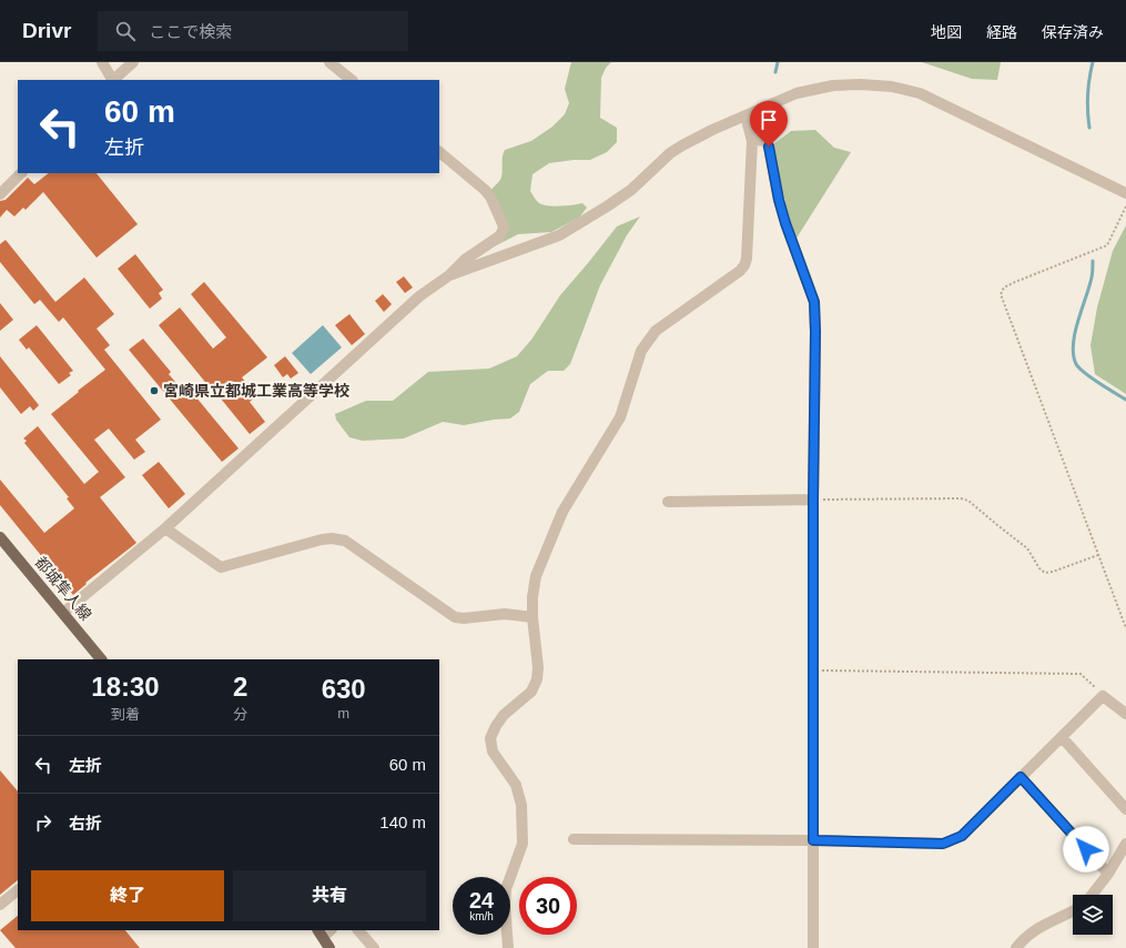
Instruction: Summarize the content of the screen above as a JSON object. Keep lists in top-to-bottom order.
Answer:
{
  "streets": {
    "main road": ["都城隼人線"]
  },
  "places": ["宮崎県立都城工業高等学校"],
  "page": {
    "header": "Drivr",
    "search": "ここで検索",
    "nav": ["地図", "経路", "保存済み"],
    "turn": ["60 m", "左折"],
    "eta": [
      "18:30",
      "到着",
      "2",
      "分",
      "630",
      "m"
    ],
    "list": [
      {
        "name": "左折",
        "value": "60 m"
      },
      {
        "name": "右折",
        "value": "140 m"
      }
    ],
    "buttons": ["終了", "共有"],
    "speed": "24 km/h",
    "limit": "30"
  }
}
